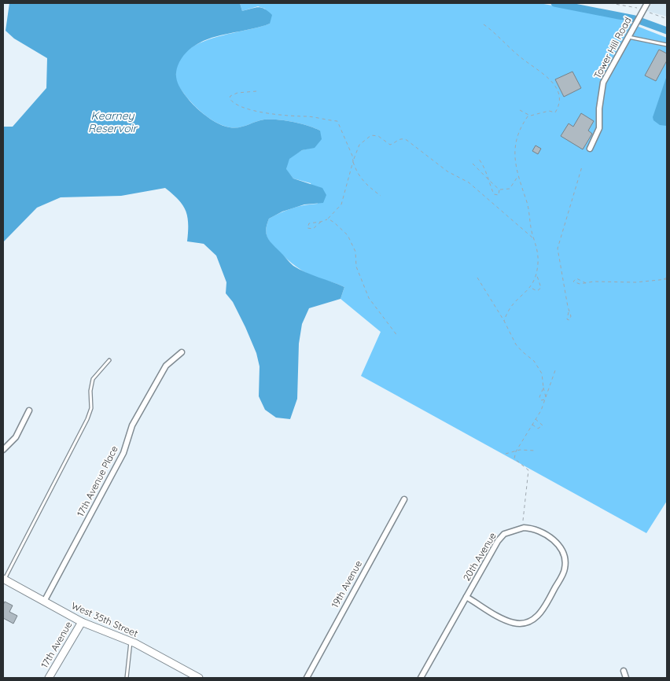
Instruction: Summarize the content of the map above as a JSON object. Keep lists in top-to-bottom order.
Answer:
{
  "streets": {
    "street": [
      "Tower Hill Road",
      "17th Avenue Place",
      "20th Avenue",
      "19th Avenue",
      "West 35th Street",
      "17th Avenue"
    ]
  },
  "crossings": [
    ["17th Avenue Place", "West 35th Street"],
    ["West 35th Street", "17th Avenue"]
  ],
  "water": ["Kearney Reservoir"]
}
